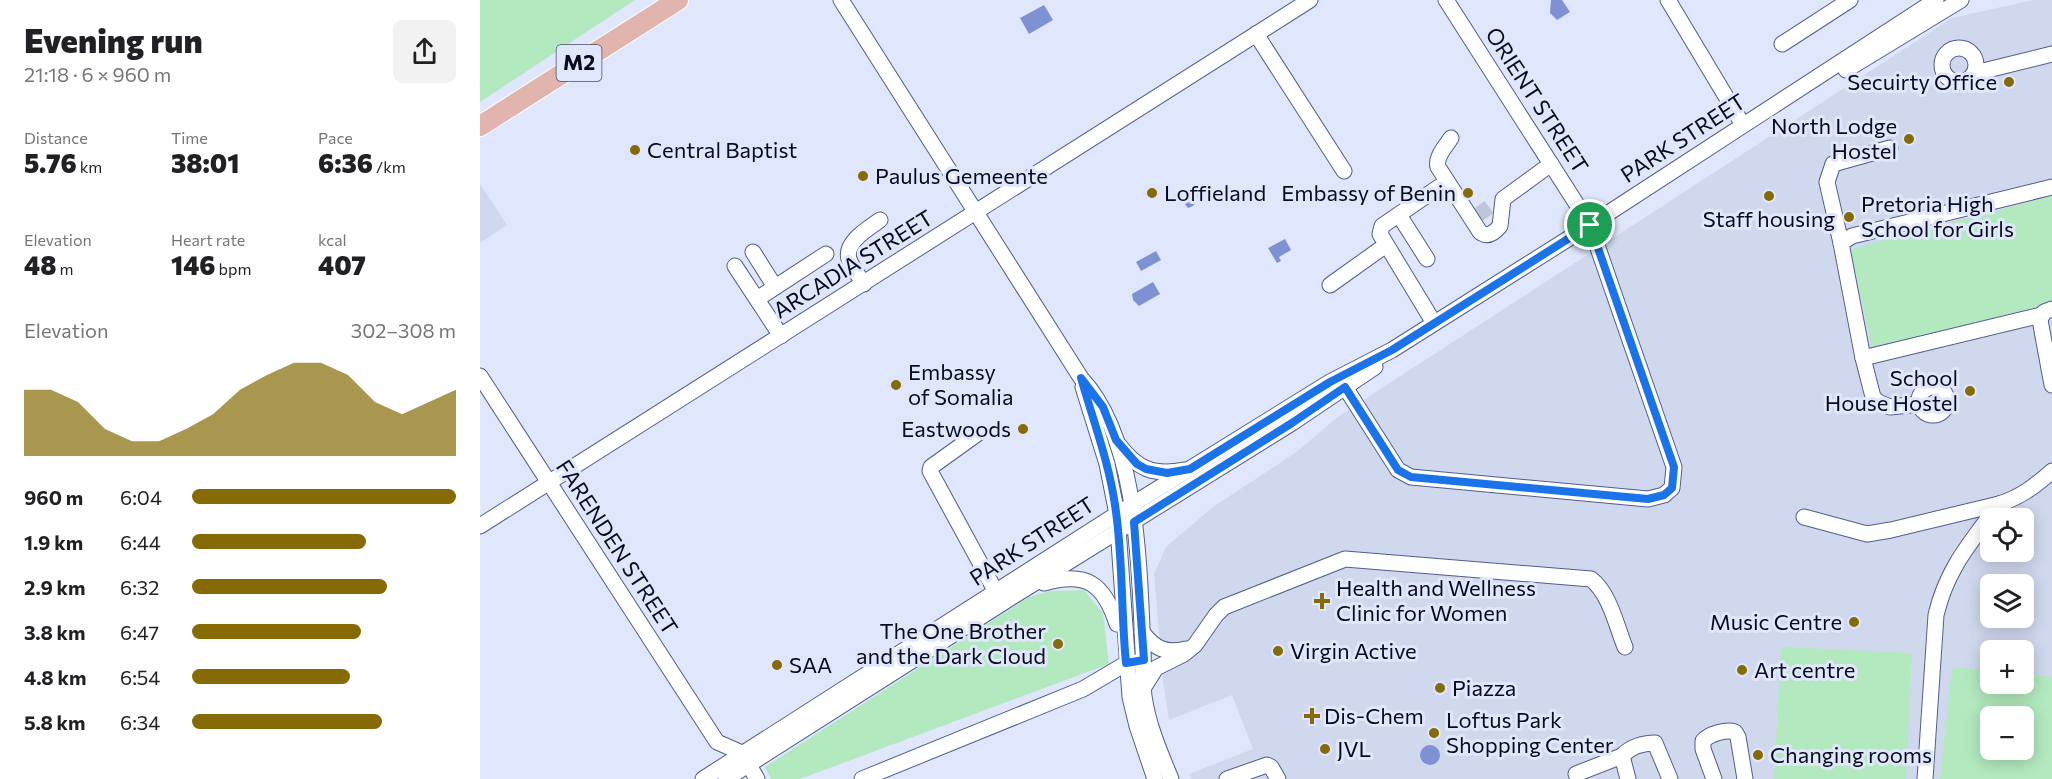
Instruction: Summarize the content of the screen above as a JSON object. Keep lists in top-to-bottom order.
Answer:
{
  "streets": {
    "main road": ["M2"],
    "street": [
      "ORIENT STREET",
      "PARK STREET",
      "ARCADIA STREET",
      "FARENDEN STREET"
    ]
  },
  "crossings": [
    ["ORIENT STREET", "PARK STREET"],
    ["ARCADIA STREET", "FARENDEN STREET"]
  ],
  "places": {
    "other": [
      "Secuirty Office",
      "North Lodge Hostel",
      "Central Baptist",
      "Paulus Gemeente",
      "Loffieland",
      "Embassy of Benin",
      "Staff housing",
      "Pretoria High School for Girls",
      "Embassy of Somalia",
      "School House Hostel",
      "Eastwoods",
      "Music Centre",
      "The One Brother and the Dark Cloud",
      "Virgin Active",
      "SAA",
      "Art centre",
      "Piazza",
      "Loftus Park Shopping Center",
      "JVL",
      "Changing rooms"
    ],
    "health": ["Health and Wellness Clinic for Women", "Dis-Chem"]
  },
  "page": {
    "heading": ["Evening run", "21:18 · 6 × 960 m"],
    "stats": [
      ["Distance", "5.76 km"],
      ["Time", "38:01"],
      ["Pace", "6:36 /km"],
      ["Elevation", "48 m"],
      ["Heart rate", "146 bpm"],
      ["kcal", "407"]
    ],
    "chart": ["Elevation", "302–308 m"],
    "list": [
      {
        "name": "960 m",
        "note": "6:04"
      },
      {
        "name": "1.9 km",
        "note": "6:44"
      },
      {
        "name": "2.9 km",
        "note": "6:32"
      },
      {
        "name": "3.8 km",
        "note": "6:47"
      },
      {
        "name": "4.8 km",
        "note": "6:54"
      },
      {
        "name": "5.8 km",
        "note": "6:34"
      }
    ],
    "map_buttons": ["+", "−"]
  }
}
